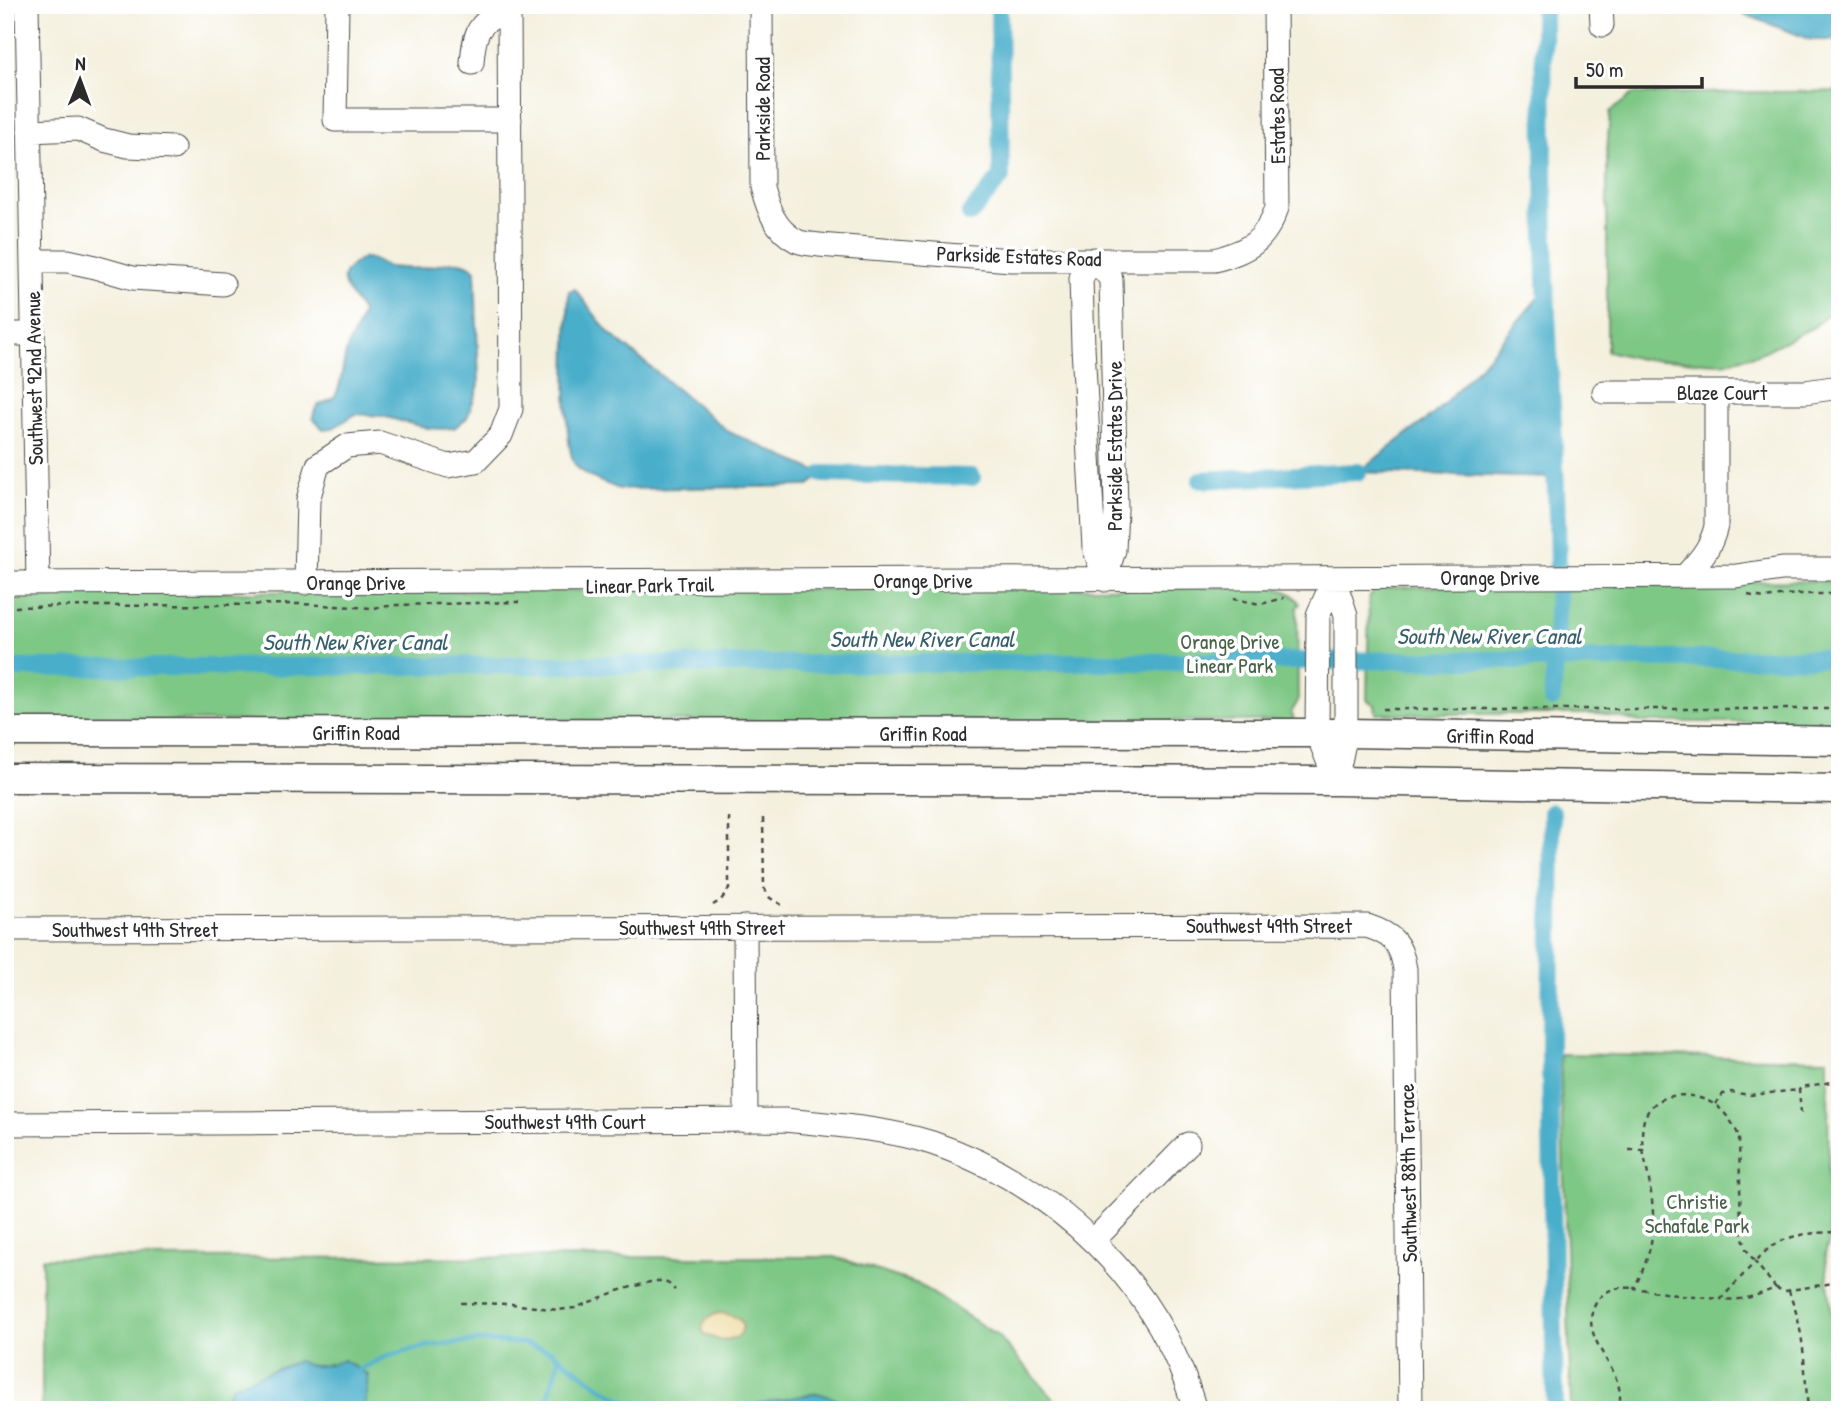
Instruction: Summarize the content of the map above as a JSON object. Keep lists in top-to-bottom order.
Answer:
{
  "streets": {
    "main road": ["Griffin Road"],
    "street": [
      "Parkside Road",
      "Estates Road",
      "Parkside Estates Road",
      "Southwest 92nd Avenue",
      "Blaze Court",
      "Parkside Estates Drive",
      "Orange Drive",
      "Southwest 49th Street",
      "Southwest 49th Court",
      "Southwest 88th Terrace"
    ]
  },
  "crossings": [
    ["Parkside Road", "Parkside Estates Road"],
    ["Estates Road", "Parkside Estates Road"],
    ["Parkside Estates Road", "Parkside Estates Drive"],
    ["Southwest 92nd Avenue", "Orange Drive"],
    ["Parkside Estates Drive", "Orange Drive"],
    ["Southwest 49th Street", "Southwest 88th Terrace"]
  ],
  "water": ["South New River Canal"],
  "parks": ["Orange Drive Linear Park", "Christie Schafale Park"],
  "scale_bar": "50 m",
  "north": "top"
}
